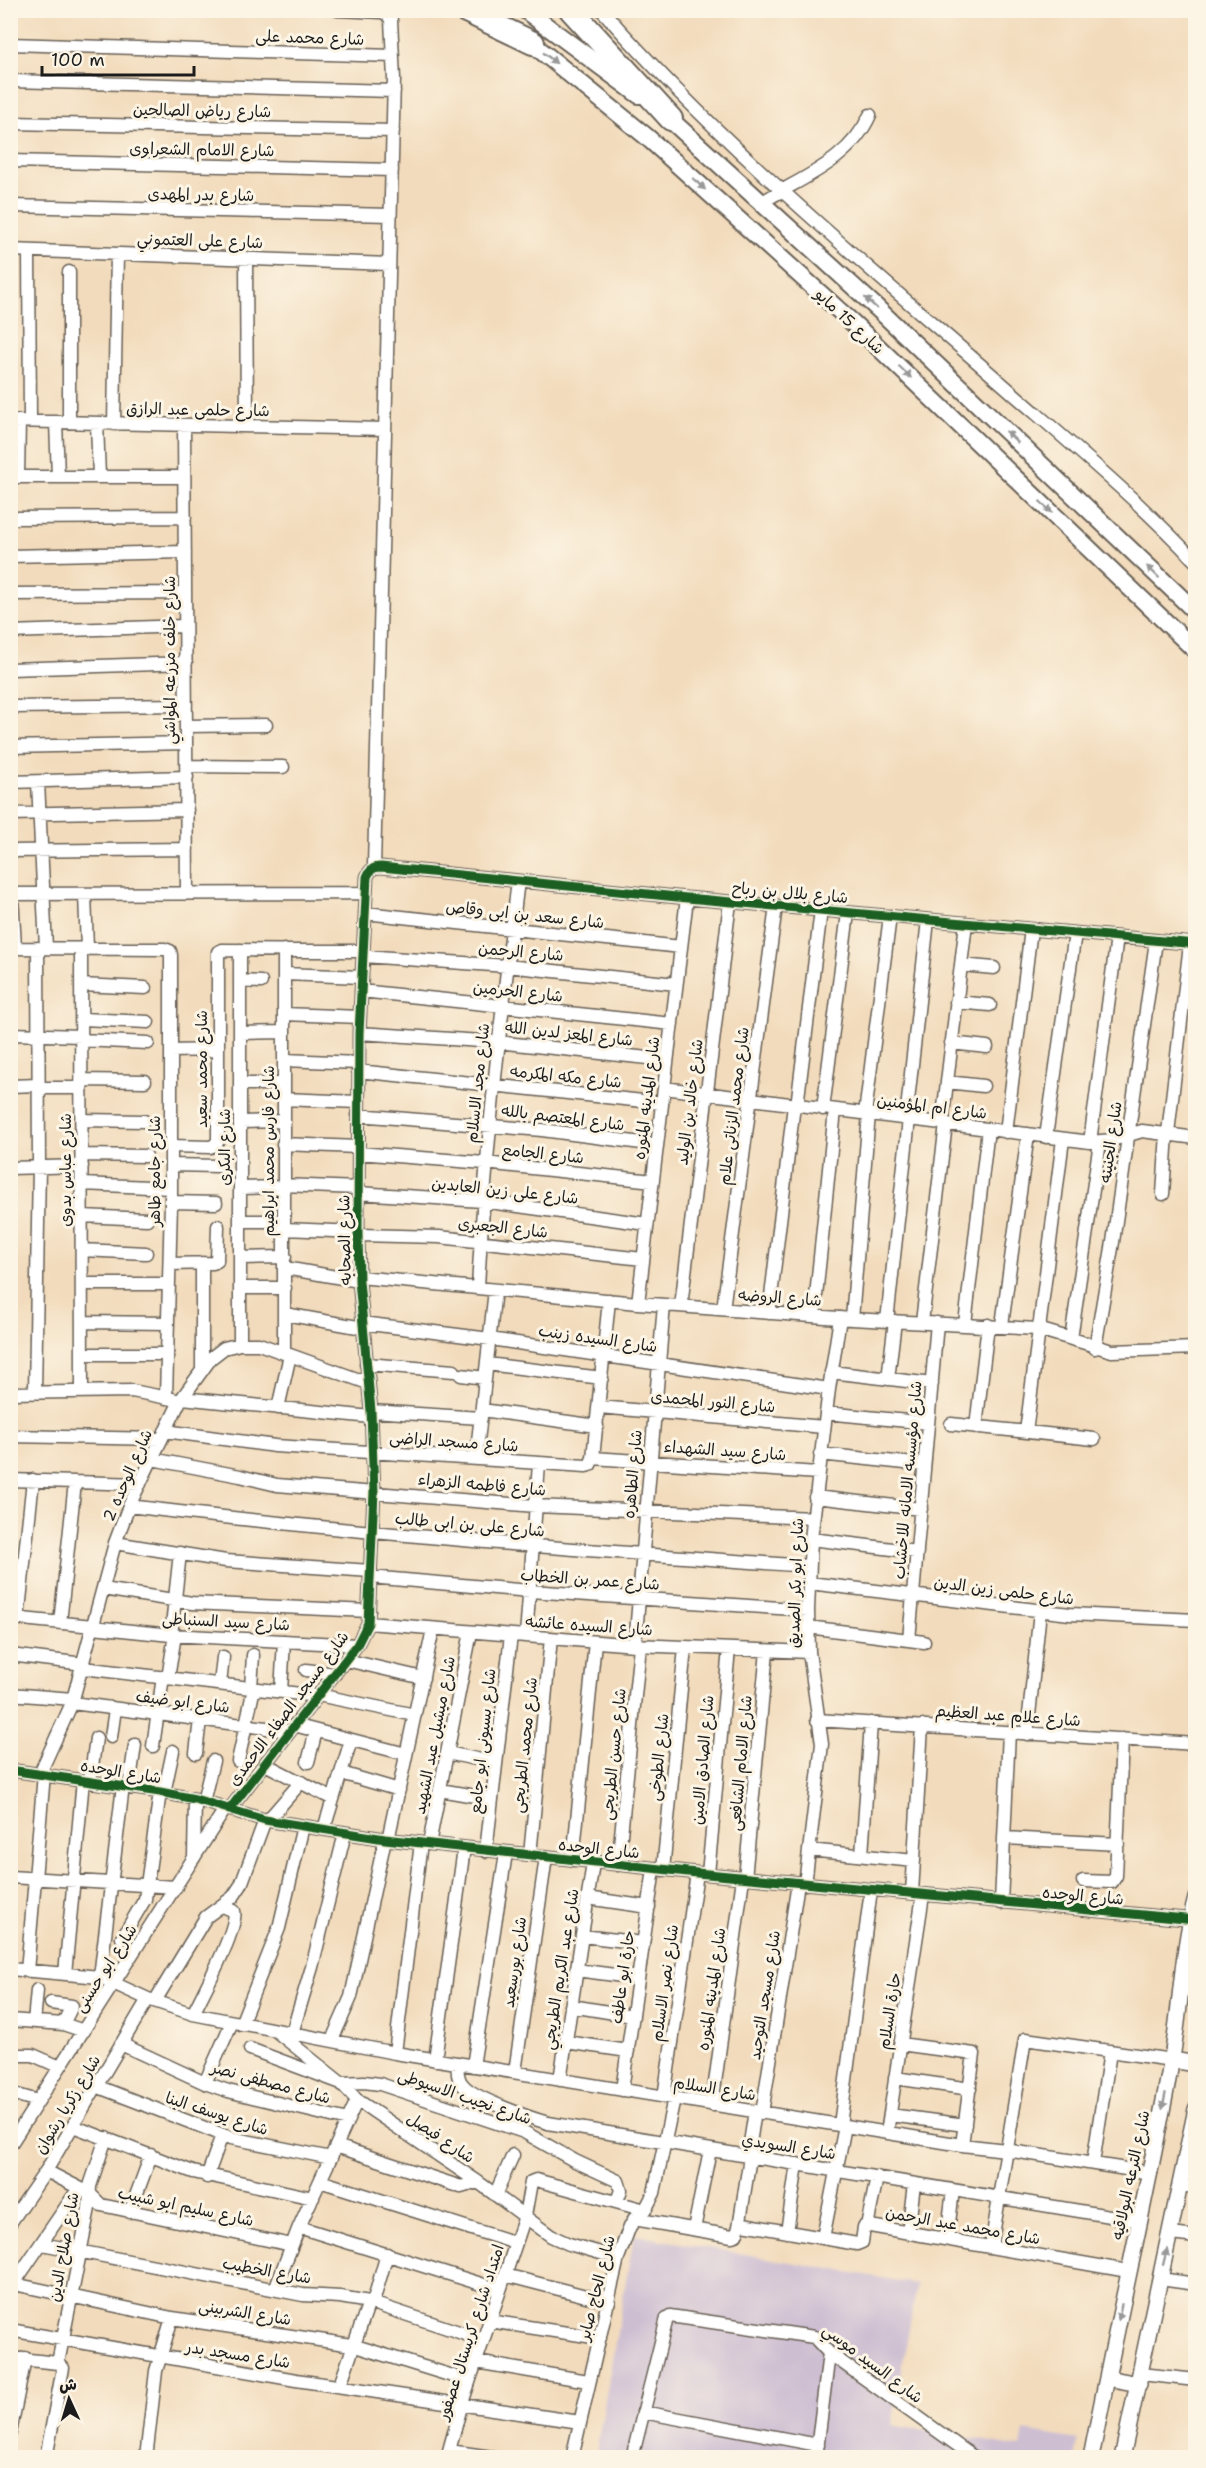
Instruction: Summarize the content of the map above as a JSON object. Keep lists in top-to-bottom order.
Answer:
{
  "streets": {
    "main road": ["شارع 15 مايو"],
    "street": [
      "شارع محمد على",
      "شارع رياض الصالحين",
      "شارع الامام الشعراوى",
      "شارع بدر المهدى",
      "شارع على العتموني",
      "شارع حلمى عبد الرازق",
      "شارع خلف مزرعه المواشي",
      "شارع بلال بن رباح",
      "شارع سعد بن ابى وقاص",
      "شارع الرحمن",
      "شارع الحرمين",
      "شارع المعز لدين الله",
      "شارع محمد سعيد",
      "شارع مكه المكرمه",
      "شارع مجد الاسلام",
      "شارع المدينه المنوره",
      "شارع خالد بن الوليد",
      "شارع محمد الزناتى علام",
      "شارع ام المؤمنين",
      "شارع المعتصم بالله",
      "شارع الجنينه",
      "شارع البكرى",
      "شارع فارس محمد ابراهيم",
      "شارع الجامع",
      "شارع عباس بدوى",
      "شارع جامع طاهر",
      "شارع على زين العابدين",
      "شارع الجعبرى",
      "شارع الصحابه",
      "شارع الروضه",
      "شارع السيده زينب",
      "شارع النور المحمدى",
      "شارع مسجد الراضى",
      "شارع سيد الشهداء",
      "شارع الطاهره",
      "شارع الوحده 2",
      "شارع مؤسسه الامانه للاخشاب",
      "شارع فاطمه الزهراء",
      "شارع على بن ابى طالب",
      "شارع عمر بن الخطاب",
      "شارع ابو بكر الصديق",
      "شارع حلمى زين الدين",
      "شارع سيد السنباطى",
      "شارع السيده عائشه",
      "شارع ابو ضيف",
      "شارع مسجد الصفاء الاحمدى",
      "شارع علام عبد العظيم",
      "شارع ميشيل عبد الشهيد",
      "شارع بسيونى ابو جامع",
      "شارع محمد الطريجى",
      "شارع حسن الطريجى",
      "شارع الطوخى",
      "شارع الصادق الامين",
      "شارع الامام الشافعى",
      "شارع الوحده",
      "شارع بورسعيد",
      "شارع ابو حسنى",
      "شارع عبد الكريم الطريجي",
      "حارة ابو عاطف",
      "شارع نصر الاسلام",
      "شارع مسجد التوحيد",
      "حارة السلام",
      "شارع مصطفى نصر",
      "شارع السلام",
      "شارع نجيب الاسيوطى",
      "شارع زكريا رشوان",
      "شارع يوسف البنا",
      "شارع فيصل",
      "شارع السويدي",
      "شارع الترعه البولاقيه",
      "شارع سليم ابو شبيب",
      "شارع محمد عبد الرحمن",
      "شارع صلاح الدين",
      "شارع الخطيب",
      "شارع الحاج صابر",
      "شارع الشربينى",
      "امتداد شارع كريستال عصفور",
      "شارع مسجد بدر",
      "شارع السيد موسي"
    ]
  },
  "crossings": [
    ["شارع محمد على", "شارع الصحابه"],
    ["شارع رياض الصالحين", "شارع الصحابه"],
    ["شارع الامام الشعراوى", "شارع الصحابه"],
    ["شارع بدر المهدى", "شارع الصحابه"],
    ["شارع على العتموني", "شارع الصحابه"],
    ["شارع حلمى عبد الرازق", "شارع خلف مزرعه المواشي"],
    ["شارع حلمى عبد الرازق", "شارع الصحابه"],
    ["شارع بلال بن رباح", "شارع مجد الاسلام"],
    ["شارع بلال بن رباح", "شارع المدينه المنوره"],
    ["شارع بلال بن رباح", "شارع خالد بن الوليد"],
    ["شارع بلال بن رباح", "شارع محمد الزناتى علام"],
    ["شارع بلال بن رباح", "شارع الجنينه"],
    ["شارع بلال بن رباح", "شارع الصحابه"],
    ["شارع بلال بن رباح", "شارع ابو بكر الصديق"],
    ["شارع سعد بن ابى وقاص", "شارع مجد الاسلام"],
    ["شارع سعد بن ابى وقاص", "شارع المدينه المنوره"],
    ["شارع سعد بن ابى وقاص", "شارع الصحابه"],
    ["شارع الرحمن", "شارع محمد سعيد"],
    ["شارع الرحمن", "شارع مجد الاسلام"],
    ["شارع الرحمن", "شارع المدينه المنوره"],
    ["شارع الرحمن", "شارع البكرى"],
    ["شارع الرحمن", "شارع فارس محمد ابراهيم"],
    ["شارع الرحمن", "شارع الصحابه"],
    ["شارع الحرمين", "شارع مجد الاسلام"],
    ["شارع الحرمين", "شارع المدينه المنوره"],
    ["شارع الحرمين", "شارع الصحابه"],
    ["شارع المعز لدين الله", "شارع مجد الاسلام"],
    ["شارع المعز لدين الله", "شارع المدينه المنوره"],
    ["شارع المعز لدين الله", "شارع الصحابه"],
    ["شارع محمد سعيد", "شارع جامع طاهر"],
    ["شارع مكه المكرمه", "شارع مجد الاسلام"],
    ["شارع مكه المكرمه", "شارع المدينه المنوره"],
    ["شارع مكه المكرمه", "شارع فارس محمد ابراهيم"],
    ["شارع مكه المكرمه", "شارع الصحابه"],
    ["شارع مجد الاسلام", "شارع المعتصم بالله"],
    ["شارع مجد الاسلام", "شارع الجامع"],
    ["شارع مجد الاسلام", "شارع على زين العابدين"],
    ["شارع مجد الاسلام", "شارع الجعبرى"],
    ["شارع مجد الاسلام", "شارع الروضه"],
    ["شارع المدينه المنوره", "شارع ام المؤمنين"],
    ["شارع المدينه المنوره", "شارع المعتصم بالله"],
    ["شارع المدينه المنوره", "شارع الجامع"],
    ["شارع المدينه المنوره", "شارع على زين العابدين"],
    ["شارع المدينه المنوره", "شارع الجعبرى"],
    ["شارع المدينه المنوره", "شارع الروضه"],
    ["شارع المدينه المنوره", "شارع الامام الشافعى"],
    ["شارع المدينه المنوره", "شارع الوحده"],
    ["شارع المدينه المنوره", "شارع السلام"],
    ["شارع خالد بن الوليد", "شارع ام المؤمنين"],
    ["شارع خالد بن الوليد", "شارع الروضه"],
    ["شارع محمد الزناتى علام", "شارع ام المؤمنين"],
    ["شارع محمد الزناتى علام", "شارع الروضه"],
    ["شارع ام المؤمنين", "شارع الجنينه"],
    ["شارع ام المؤمنين", "شارع ابو بكر الصديق"],
    ["شارع المعتصم بالله", "شارع الصحابه"],
    ["شارع الجنينه", "شارع الروضه"],
    ["شارع البكرى", "شارع على زين العابدين"],
    ["شارع البكرى", "شارع الجعبرى"],
    ["شارع البكرى", "شارع الروضه"],
    ["شارع البكرى", "شارع الوحده 2"],
    ["شارع فارس محمد ابراهيم", "شارع الجامع"],
    ["شارع فارس محمد ابراهيم", "شارع على زين العابدين"],
    ["شارع فارس محمد ابراهيم", "شارع الجعبرى"],
    ["شارع فارس محمد ابراهيم", "شارع الروضه"],
    ["شارع فارس محمد ابراهيم", "شارع السيده زينب"],
    ["شارع الجامع", "شارع الصحابه"],
    ["شارع عباس بدوى", "شارع جامع طاهر"],
    ["شارع على زين العابدين", "شارع الصحابه"],
    ["شارع الجعبرى", "شارع الصحابه"],
    ["شارع الصحابه", "شارع الروضه"],
    ["شارع الصحابه", "شارع السيده زينب"],
    ["شارع الصحابه", "شارع مسجد الراضى"],
    ["شارع الصحابه", "شارع فاطمه الزهراء"],
    ["شارع الصحابه", "شارع على بن ابى طالب"],
    ["شارع الصحابه", "شارع عمر بن الخطاب"],
    ["شارع الصحابه", "شارع السيده عائشه"],
    ["شارع الصحابه", "شارع مسجد الصفاء الاحمدى"],
    ["شارع الروضه", "شارع الطاهره"],
    ["شارع الروضه", "شارع مؤسسه الامانه للاخشاب"],
    ["شارع الروضه", "شارع ابو بكر الصديق"],
    ["شارع السيده زينب", "شارع الطاهره"],
    ["شارع السيده زينب", "شارع ابو بكر الصديق"],
    ["شارع النور المحمدى", "شارع الطاهره"],
    ["شارع النور المحمدى", "شارع ابو بكر الصديق"],
    ["شارع مسجد الراضى", "شارع سيد الشهداء"],
    ["شارع مسجد الراضى", "شارع الوحده 2"],
    ["شارع سيد الشهداء", "شارع الطاهره"],
    ["شارع سيد الشهداء", "شارع ابو بكر الصديق"],
    ["شارع الطاهره", "شارع فاطمه الزهراء"],
    ["شارع الطاهره", "شارع على بن ابى طالب"],
    ["شارع الطاهره", "شارع عمر بن الخطاب"],
    ["شارع الطاهره", "شارع السيده عائشه"],
    ["شارع الطاهره", "شارع حسن الطريجى"],
    ["شارع الوحده 2", "شارع فاطمه الزهراء"],
    ["شارع الوحده 2", "شارع على بن ابى طالب"],
    ["شارع الوحده 2", "شارع عمر بن الخطاب"],
    ["شارع الوحده 2", "شارع سيد السنباطى"],
    ["شارع الوحده 2", "شارع السيده عائشه"],
    ["شارع الوحده 2", "شارع ابو ضيف"],
    ["شارع الوحده 2", "شارع الوحده"],
    ["شارع مؤسسه الامانه للاخشاب", "شارع حلمى زين الدين"],
    ["شارع فاطمه الزهراء", "شارع ابو بكر الصديق"],
    ["شارع على بن ابى طالب", "شارع ابو بكر الصديق"],
    ["شارع عمر بن الخطاب", "شارع ابو بكر الصديق"],
    ["شارع ابو بكر الصديق", "شارع حلمى زين الدين"],
    ["شارع ابو بكر الصديق", "شارع السيده عائشه"],
    ["شارع ابو بكر الصديق", "شارع علام عبد العظيم"],
    ["شارع ابو بكر الصديق", "شارع الوحده"],
    ["شارع ابو بكر الصديق", "شارع مسجد التوحيد"],
    ["شارع سيد السنباطى", "شارع مسجد الصفاء الاحمدى"],
    ["شارع السيده عائشه", "شارع مسجد الصفاء الاحمدى"],
    ["شارع السيده عائشه", "شارع ميشيل عبد الشهيد"],
    ["شارع السيده عائشه", "شارع بسيونى ابو جامع"],
    ["شارع السيده عائشه", "شارع محمد الطريجى"],
    ["شارع السيده عائشه", "شارع حسن الطريجى"],
    ["شارع السيده عائشه", "شارع الطوخى"],
    ["شارع السيده عائشه", "شارع الصادق الامين"],
    ["شارع السيده عائشه", "شارع الامام الشافعى"],
    ["شارع ابو ضيف", "شارع مسجد الصفاء الاحمدى"],
    ["شارع مسجد الصفاء الاحمدى", "شارع الوحده"],
    ["شارع مسجد الصفاء الاحمدى", "شارع ابو حسنى"],
    ["شارع علام عبد العظيم", "حارة السلام"],
    ["شارع ميشيل عبد الشهيد", "شارع الوحده"],
    ["شارع ميشيل عبد الشهيد", "شارع السلام"],
    ["شارع بسيونى ابو جامع", "شارع الوحده"],
    ["شارع محمد الطريجى", "شارع الوحده"],
    ["شارع حسن الطريجى", "شارع الوحده"],
    ["شارع الطوخى", "شارع الوحده"],
    ["شارع الطوخى", "حارة ابو عاطف"],
    ["شارع الصادق الامين", "شارع الوحده"],
    ["شارع الصادق الامين", "شارع نصر الاسلام"],
    ["شارع الامام الشافعى", "شارع الوحده"],
    ["شارع الوحده", "شارع بورسعيد"],
    ["شارع الوحده", "شارع ابو حسنى"],
    ["شارع الوحده", "شارع عبد الكريم الطريجي"],
    ["شارع الوحده", "حارة ابو عاطف"],
    ["شارع الوحده", "شارع نصر الاسلام"],
    ["شارع الوحده", "شارع مسجد التوحيد"],
    ["شارع الوحده", "حارة السلام"],
    ["شارع الوحده", "شارع زكريا رشوان"],
    ["شارع الوحده", "شارع الترعه البولاقيه"],
    ["شارع بورسعيد", "شارع السلام"],
    ["شارع ابو حسنى", "شارع السلام"],
    ["شارع عبد الكريم الطريجي", "شارع السلام"],
    ["حارة ابو عاطف", "شارع السلام"],
    ["شارع نصر الاسلام", "شارع السلام"],
    ["شارع نصر الاسلام", "شارع الحاج صابر"],
    ["شارع مسجد التوحيد", "شارع السلام"],
    ["شارع مسجد التوحيد", "شارع السويدي"],
    ["شارع مسجد التوحيد", "شارع محمد عبد الرحمن"],
    ["حارة السلام", "شارع السلام"],
    ["شارع مصطفى نصر", "شارع زكريا رشوان"],
    ["شارع السلام", "شارع نجيب الاسيوطى"],
    ["شارع السلام", "شارع زكريا رشوان"],
    ["شارع السلام", "شارع فيصل"],
    ["شارع السلام", "شارع السويدي"],
    ["شارع السلام", "شارع الترعه البولاقيه"],
    ["شارع السلام", "شارع الحاج صابر"],
    ["شارع نجيب الاسيوطى", "شارع فيصل"],
    ["شارع نجيب الاسيوطى", "امتداد شارع كريستال عصفور"],
    ["شارع زكريا رشوان", "شارع يوسف البنا"],
    ["شارع زكريا رشوان", "شارع سليم ابو شبيب"],
    ["شارع فيصل", "شارع الحاج صابر"],
    ["شارع فيصل", "امتداد شارع كريستال عصفور"],
    ["شارع السويدي", "شارع الترعه البولاقيه"],
    ["شارع السويدي", "شارع الحاج صابر"],
    ["شارع الترعه البولاقيه", "شارع محمد عبد الرحمن"],
    ["شارع سليم ابو شبيب", "شارع صلاح الدين"],
    ["شارع محمد عبد الرحمن", "شارع الحاج صابر"],
    ["شارع صلاح الدين", "شارع الخطيب"],
    ["شارع صلاح الدين", "شارع الشربينى"],
    ["شارع صلاح الدين", "شارع مسجد بدر"],
    ["شارع الخطيب", "امتداد شارع كريستال عصفور"],
    ["شارع الحاج صابر", "شارع مسجد بدر"],
    ["شارع الشربينى", "امتداد شارع كريستال عصفور"],
    ["امتداد شارع كريستال عصفور", "شارع مسجد بدر"]
  ],
  "scale_bar": "100 m",
  "north": "top"
}
